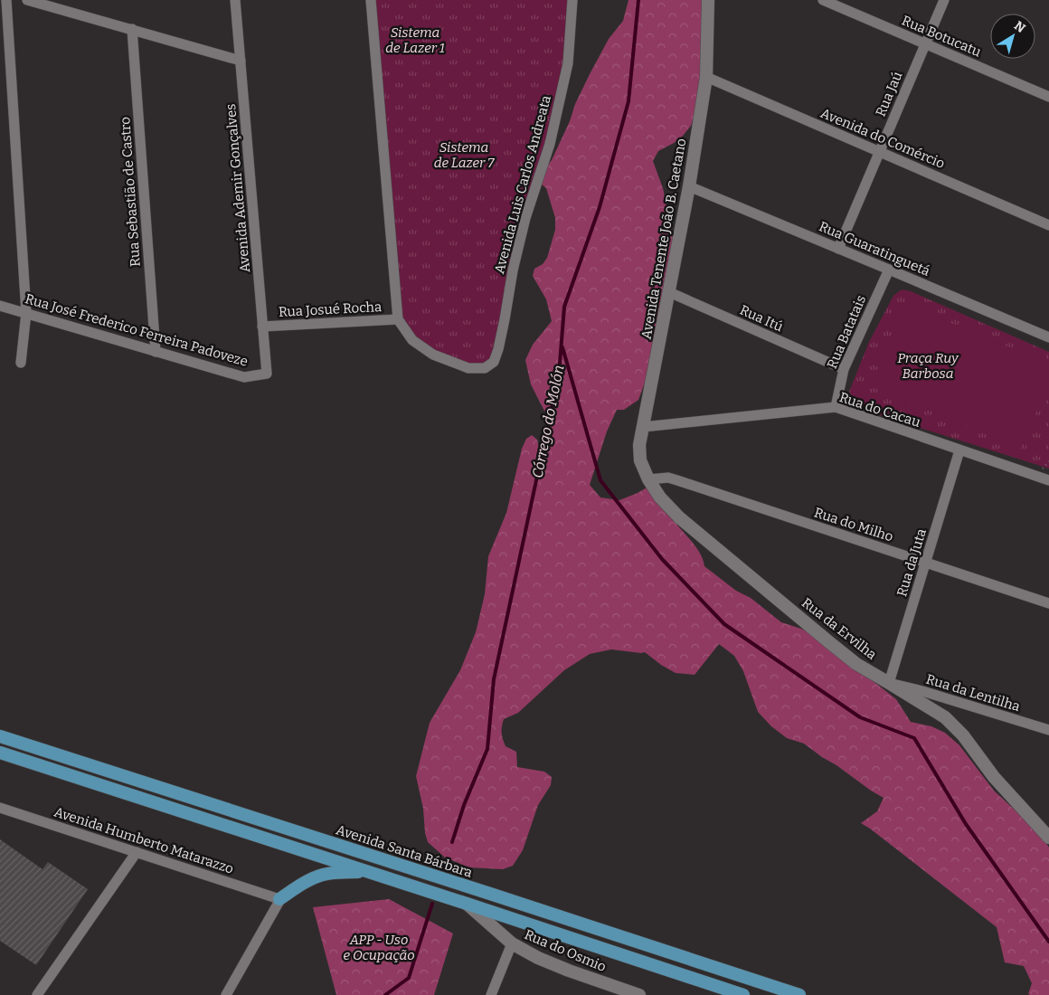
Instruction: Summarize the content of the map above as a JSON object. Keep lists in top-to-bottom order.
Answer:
{
  "streets": {
    "main road": ["Avenida Santa Bárbara"],
    "street": [
      "Rua Botucatu",
      "Rua Jaú",
      "Avenida do Comércio",
      "Avenida Luis Carlos Andreata",
      "Avenida Ademir Gonçalves",
      "Rua Sebastião de Castro",
      "Avenida Tenente João B. Caetano",
      "Rua Guaratinguetá",
      "Rua Josué Rocha",
      "Rua Itú",
      "Rua José Frederico Ferreira Padoveze",
      "Rua Batatais",
      "Rua do Cacau",
      "Rua do Milho",
      "Rua da Juta",
      "Rua da Ervilha",
      "Rua da Lentilha",
      "Avenida Humberto Matarazzo",
      "Rua do Osmio"
    ]
  },
  "crossings": [
    ["Rua Botucatu", "Rua Jaú"],
    ["Rua Jaú", "Avenida do Comércio"],
    ["Rua Jaú", "Rua Guaratinguetá"],
    ["Avenida do Comércio", "Avenida Tenente João B. Caetano"],
    ["Avenida Luis Carlos Andreata", "Rua Josué Rocha"],
    ["Avenida Ademir Gonçalves", "Rua Josué Rocha"],
    ["Avenida Ademir Gonçalves", "Rua José Frederico Ferreira Padoveze"],
    ["Rua Sebastião de Castro", "Rua José Frederico Ferreira Padoveze"],
    ["Avenida Tenente João B. Caetano", "Rua Guaratinguetá"],
    ["Avenida Tenente João B. Caetano", "Rua Itú"],
    ["Avenida Tenente João B. Caetano", "Rua do Cacau"],
    ["Avenida Tenente João B. Caetano", "Rua do Milho"],
    ["Avenida Tenente João B. Caetano", "Rua da Ervilha"],
    ["Rua Guaratinguetá", "Rua Batatais"],
    ["Rua Itú", "Rua Batatais"],
    ["Rua Batatais", "Rua do Cacau"],
    ["Rua do Cacau", "Rua da Juta"],
    ["Rua do Milho", "Rua da Juta"],
    ["Rua do Milho", "Rua da Ervilha"],
    ["Rua da Juta", "Rua da Ervilha"],
    ["Rua da Juta", "Rua da Lentilha"],
    ["Rua da Ervilha", "Rua da Lentilha"]
  ],
  "water": ["Córrego do Molón"],
  "parks": [
    "Sistema de Lazer 1",
    "Sistema de Lazer 7",
    "Praça Ruy Barbosa",
    "APP - Uso e Ocupação"
  ],
  "north": "top right"
}
